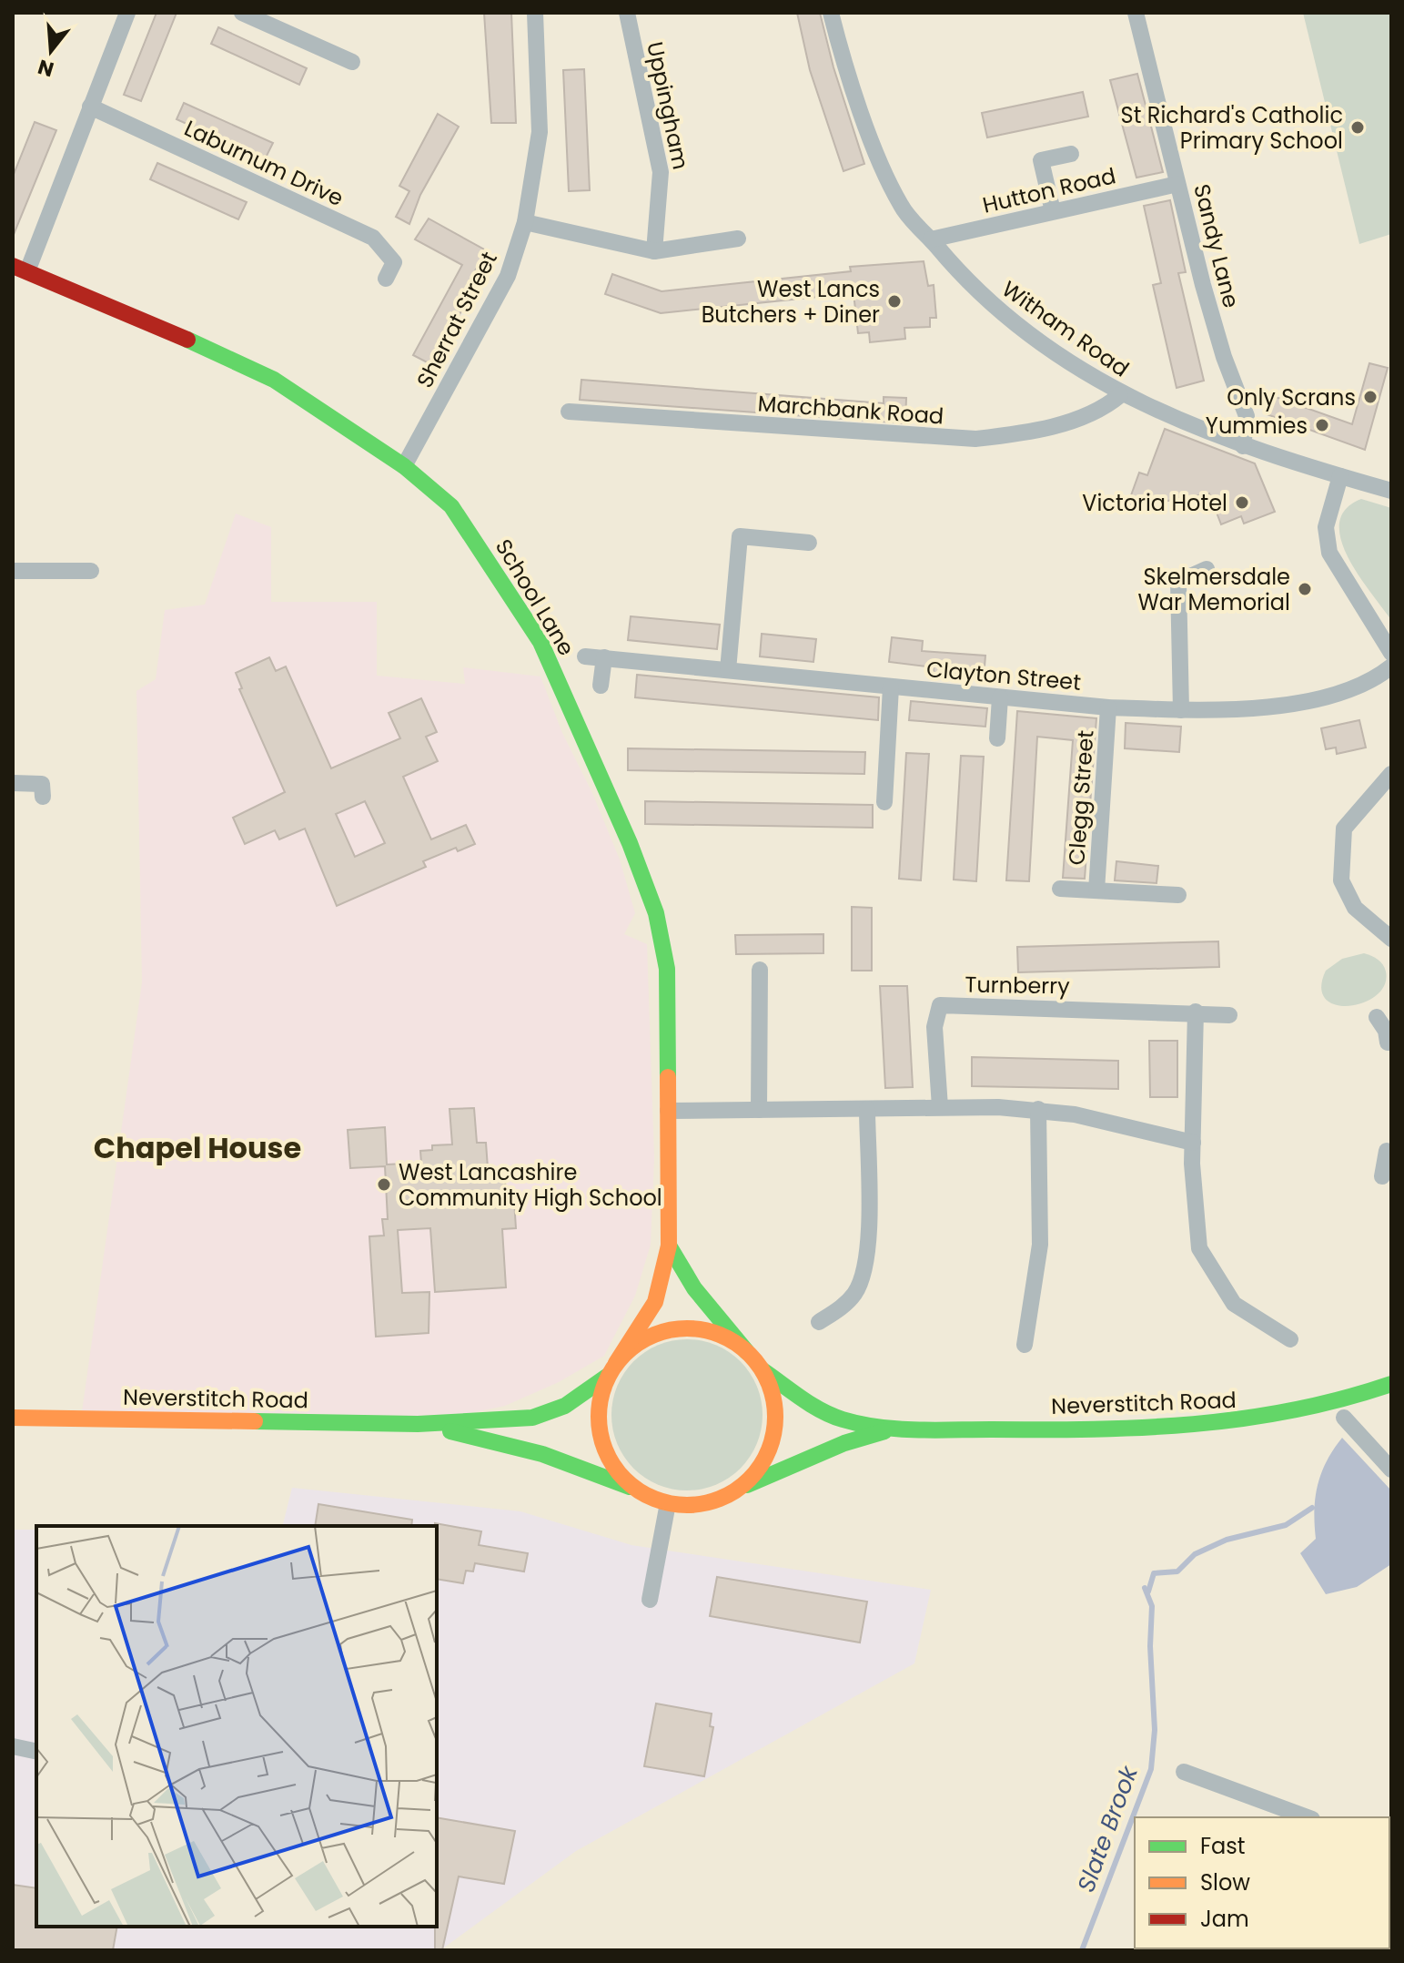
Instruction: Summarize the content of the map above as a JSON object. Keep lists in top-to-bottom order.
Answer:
{
  "streets": {
    "main road": ["School Lane", "Neverstitch Road"],
    "street": [
      "Uppingham",
      "Laburnum Drive",
      "Hutton Road",
      "Sandy Lane",
      "Sherrat Street",
      "Witham Road",
      "Marchbank Road",
      "Clayton Street",
      "Clegg Street",
      "Turnberry"
    ]
  },
  "crossings": [
    ["Hutton Road", "Sandy Lane"],
    ["Hutton Road", "Witham Road"],
    ["Sandy Lane", "Witham Road"],
    ["Sherrat Street", "School Lane"],
    ["Witham Road", "Marchbank Road"],
    ["School Lane", "Neverstitch Road"],
    ["Clayton Street", "Clegg Street"]
  ],
  "districts": ["Chapel House"],
  "water": ["Slate Brook"],
  "places": [
    "St Richard's Catholic Primary School",
    "West Lancs Butchers + Diner",
    "Only Scrans",
    "Yummies",
    "Victoria Hotel",
    "Skelmersdale War Memorial",
    "West Lancashire Community High School"
  ],
  "legend": ["Fast", "Slow", "Jam"],
  "north": "bottom"
}
